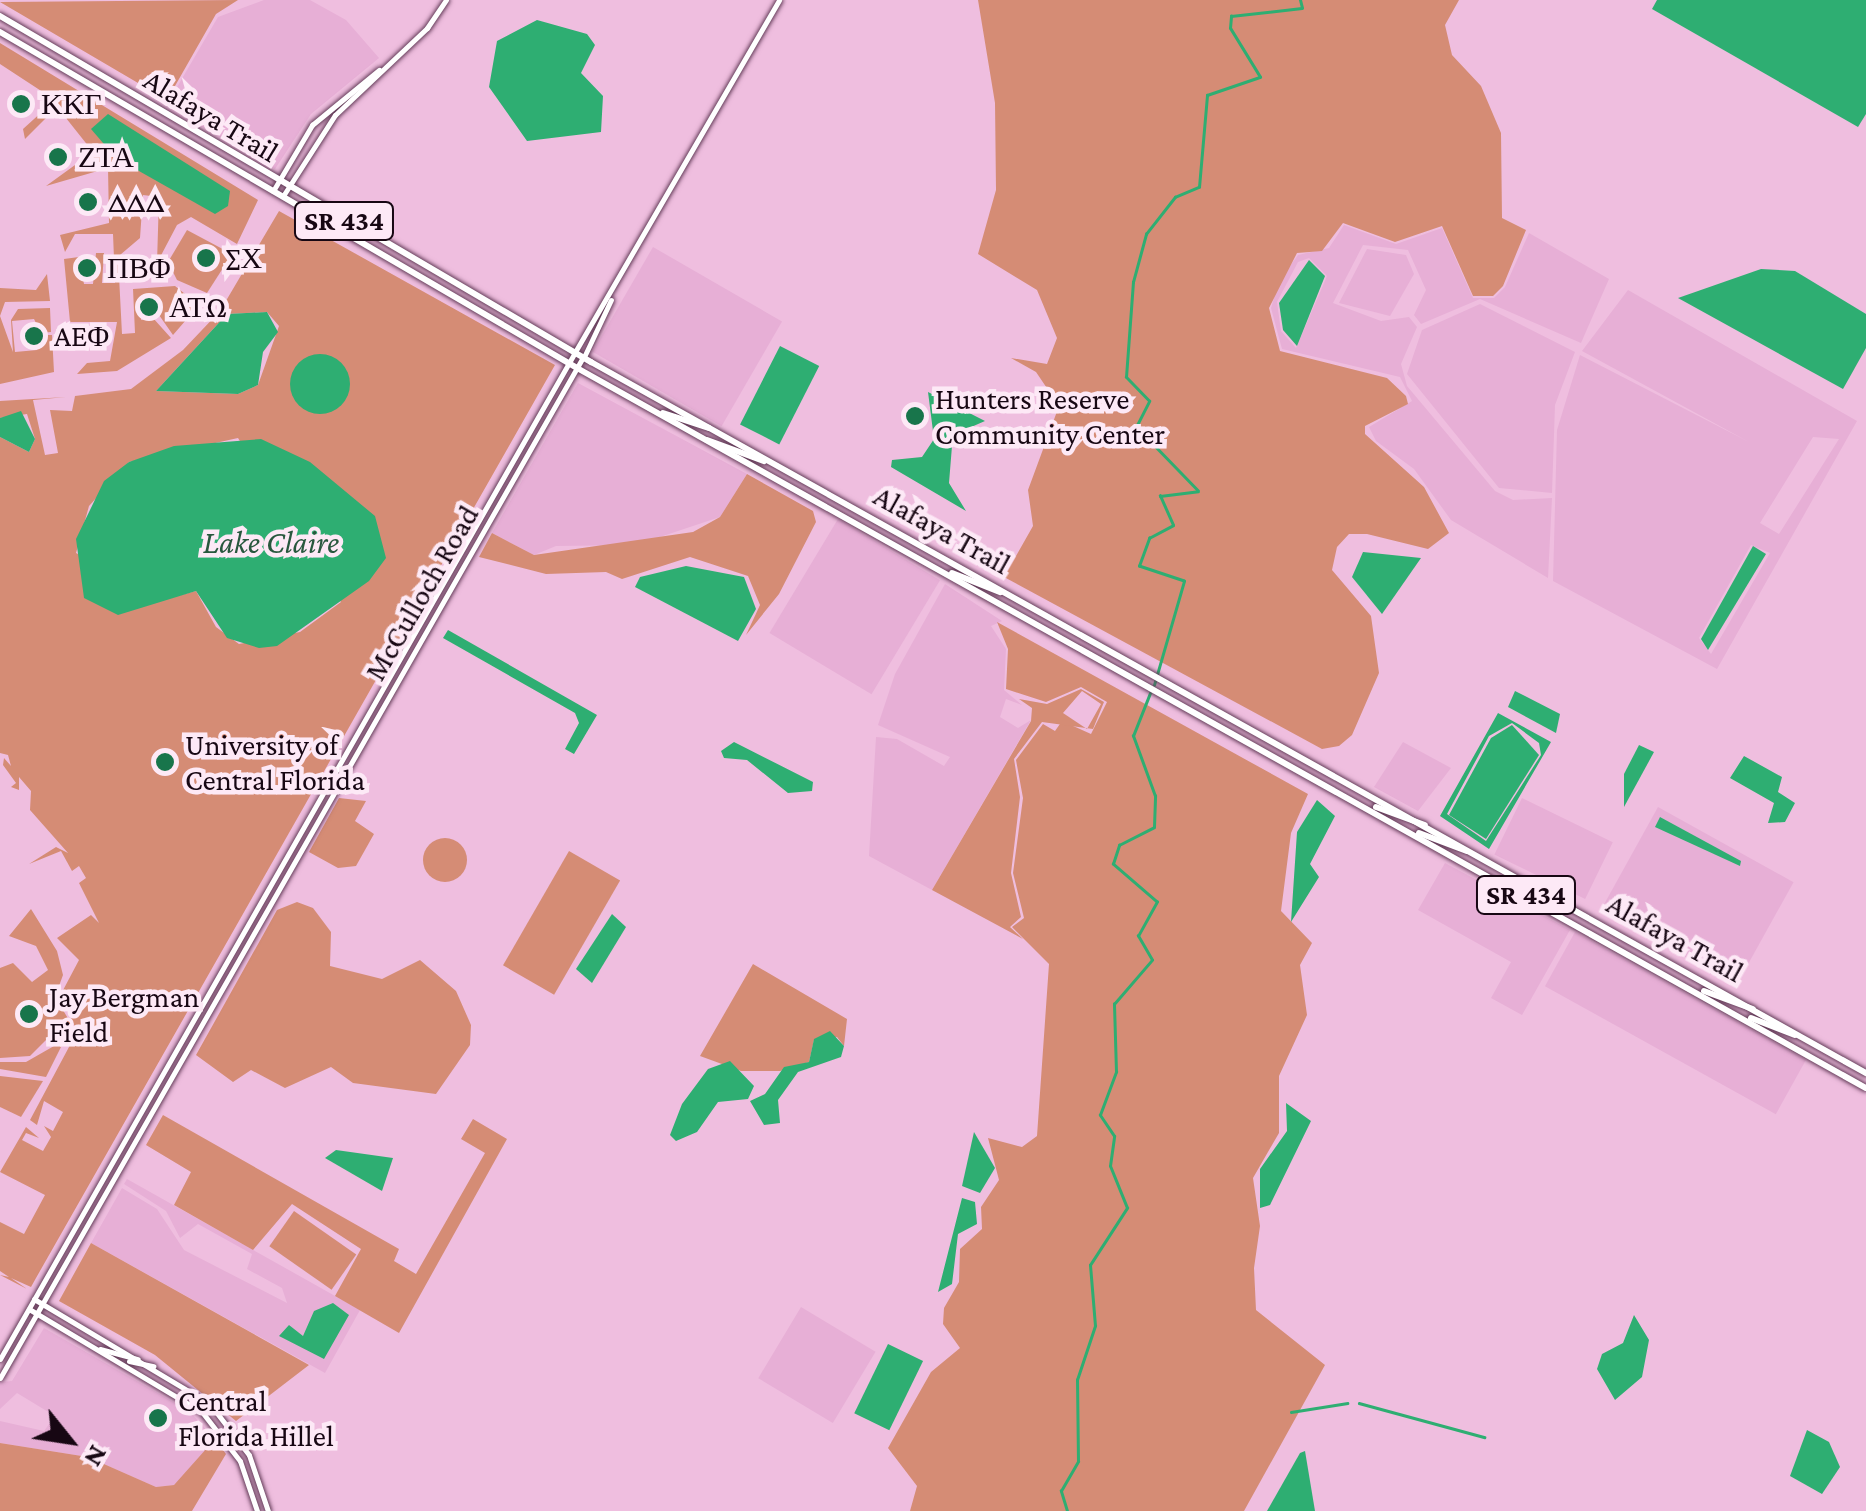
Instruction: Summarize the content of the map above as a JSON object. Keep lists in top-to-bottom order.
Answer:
{
  "streets": {
    "main road": ["Alafaya Trail", "SR 434", "McCulloch Road"]
  },
  "crossings": [
    ["Alafaya Trail", "McCulloch Road"]
  ],
  "water": ["Lake Claire"],
  "places": [
    "ΚΚΓ",
    "ΖΤΑ",
    "ΔΔΔ",
    "ΣΧ",
    "ΠΒΦ",
    "ΑΤΩ",
    "AEΦ",
    "Hunters Reserve Community Center",
    "University of Central Florida",
    "Jay Bergman Field",
    "Central Florida Hillel"
  ],
  "north": "bottom right"
}
